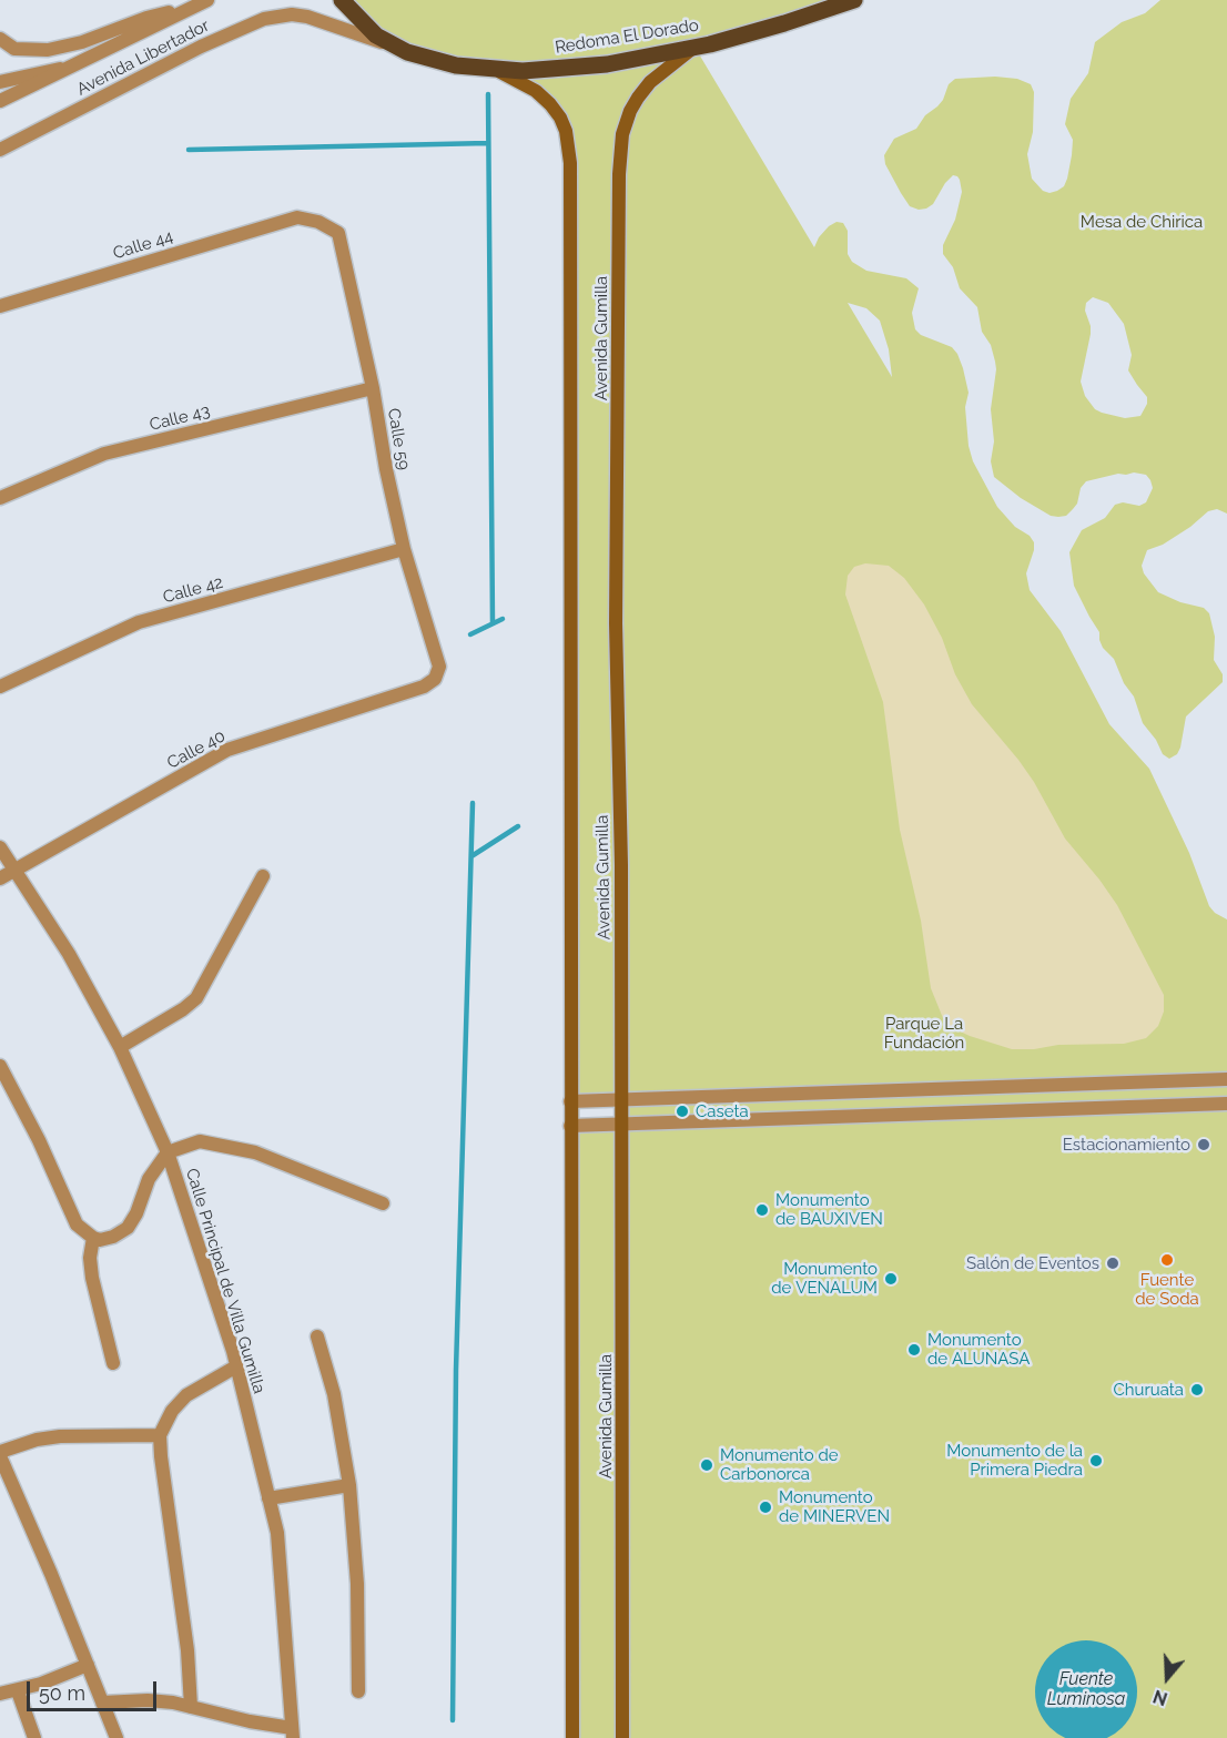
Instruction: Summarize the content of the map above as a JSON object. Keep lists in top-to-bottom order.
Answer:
{
  "streets": {
    "main road": ["Redoma El Dorado", "Avenida Gumilla"],
    "street": [
      "Avenida Libertador",
      "Calle 44",
      "Calle 43",
      "Calle 59",
      "Calle 42",
      "Calle 40",
      "Calle Principal de Villa Gumilla"
    ]
  },
  "crossings": [
    ["Redoma El Dorado", "Avenida Libertador"],
    ["Redoma El Dorado", "Avenida Gumilla"],
    ["Calle 44", "Calle 59"],
    ["Calle 43", "Calle 59"],
    ["Calle 59", "Calle 42"],
    ["Calle 59", "Calle 40"],
    ["Calle 40", "Calle Principal de Villa Gumilla"]
  ],
  "water": ["Fuente Luminosa"],
  "parks": ["Mesa de Chirica", "Parque La Fundación"],
  "places": [
    "Caseta",
    "Estacionamiento",
    "Monumento de BAUXIVEN",
    "Fuente de Soda",
    "Salón de Eventos",
    "Monumento de VENALUM",
    "Monumento de ALUNASA",
    "Churuata",
    "Monumento de la Primera Piedra",
    "Monumento de Carbonorca",
    "Monumento de MINERVEN"
  ],
  "scale_bar": "50 m",
  "north": "bottom"
}
